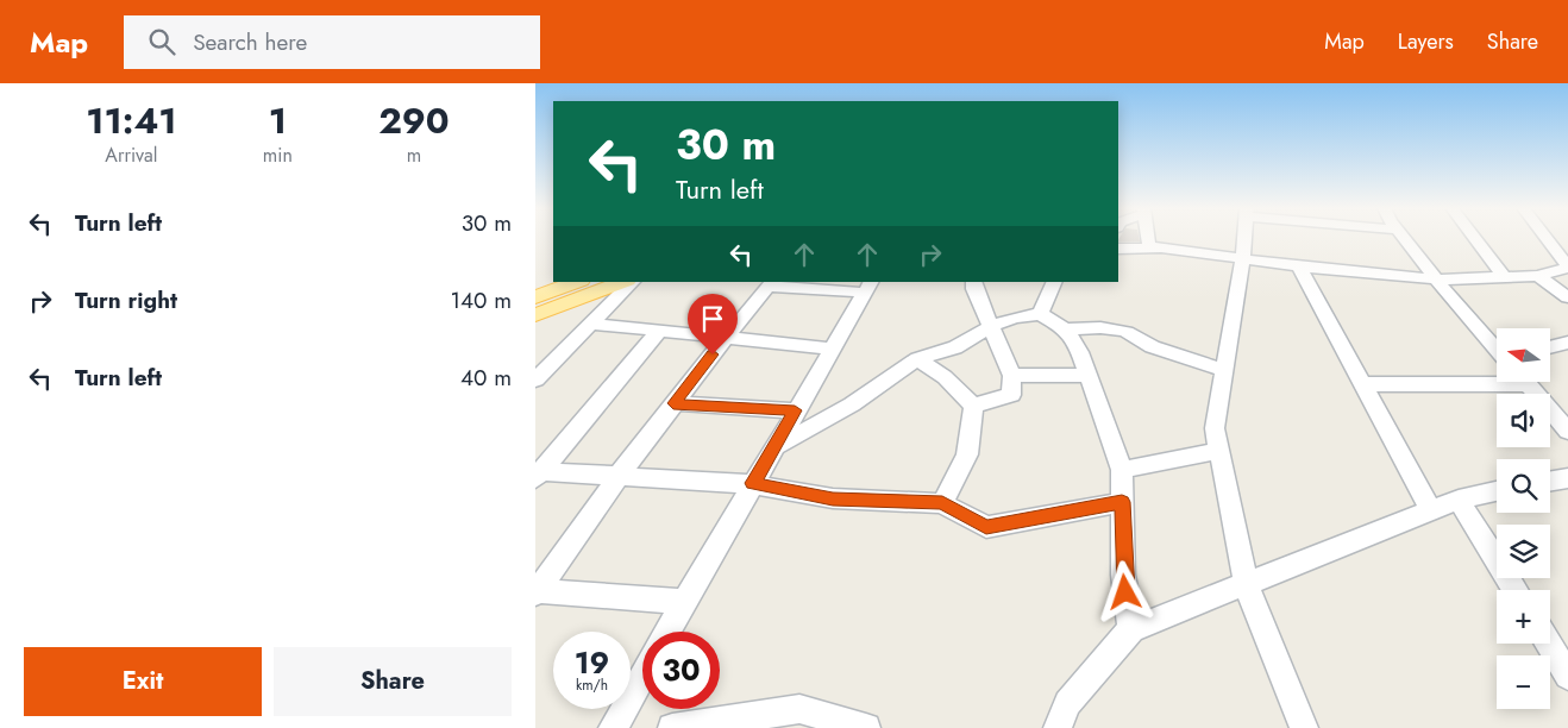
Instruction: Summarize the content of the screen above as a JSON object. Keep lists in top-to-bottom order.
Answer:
{
  "north": "left",
  "page": {
    "header": "Map",
    "search": "Search here",
    "nav": ["Map", "Layers", "Share"],
    "eta": [
      "11:41",
      "Arrival",
      "1",
      "min",
      "290",
      "m"
    ],
    "turn": ["30 m", "Turn left"],
    "list": [
      {
        "name": "Turn left",
        "value": "30 m"
      },
      {
        "name": "Turn right",
        "value": "140 m"
      },
      {
        "name": "Turn left",
        "value": "40 m"
      }
    ],
    "map_buttons": ["+", "−"],
    "speed": "19 km/h",
    "limit": "30",
    "buttons": ["Exit", "Share"]
  }
}
